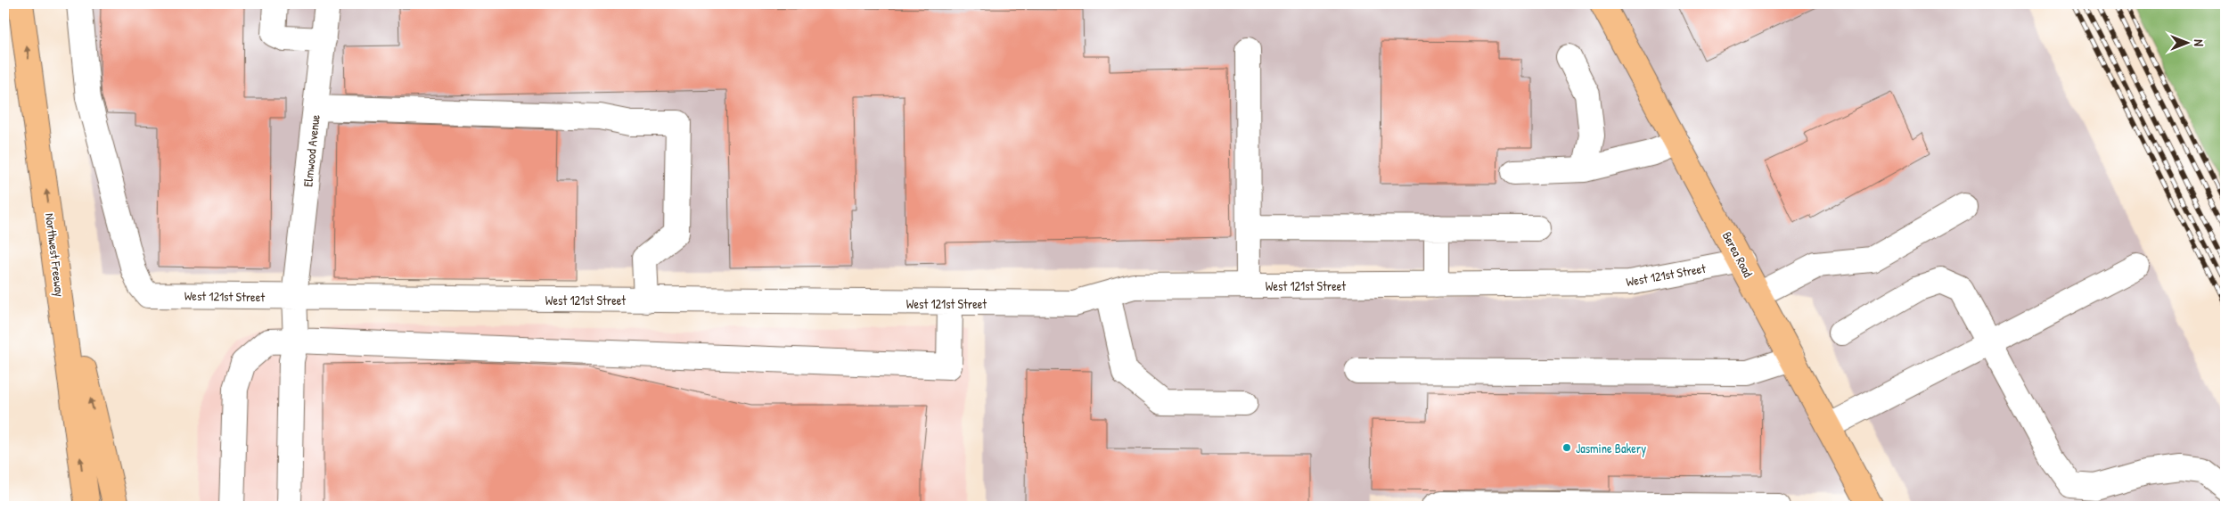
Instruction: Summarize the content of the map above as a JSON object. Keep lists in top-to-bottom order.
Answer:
{
  "streets": {
    "main road": ["Berea Road", "Northwest Freeway"],
    "street": ["Elmwood Avenue", "West 121st Street"]
  },
  "crossings": [
    ["Elmwood Avenue", "West 121st Street"],
    ["Berea Road", "West 121st Street"]
  ],
  "places": ["Jasmine Bakery"],
  "north": "right"
}
